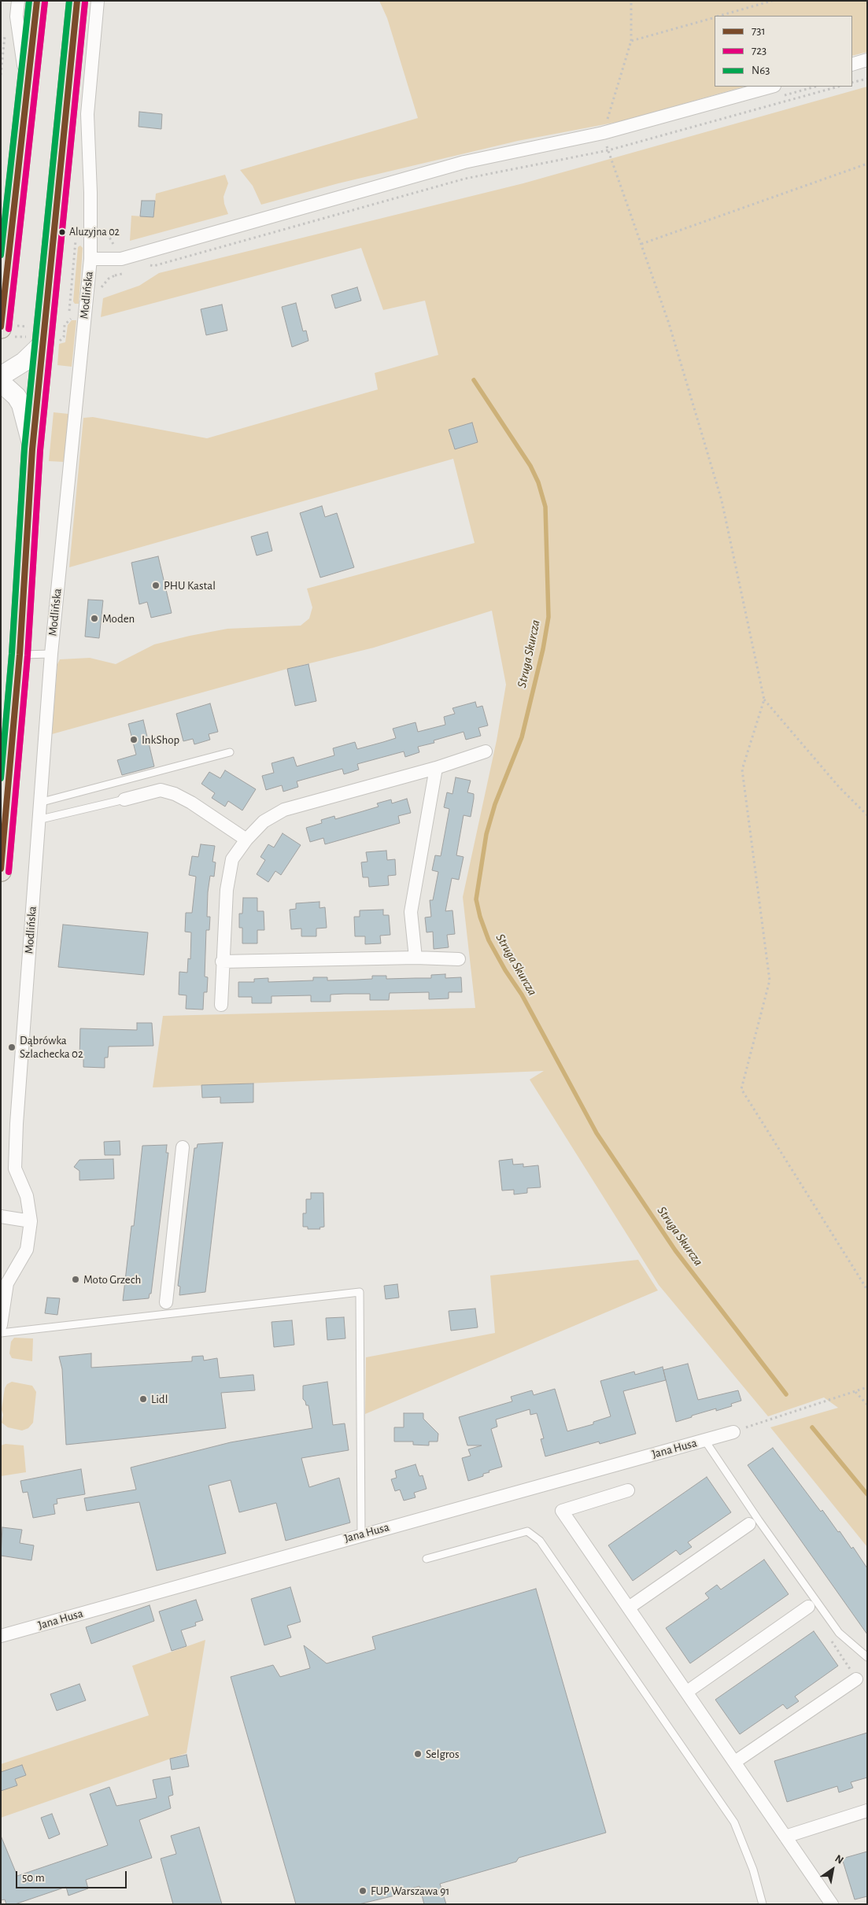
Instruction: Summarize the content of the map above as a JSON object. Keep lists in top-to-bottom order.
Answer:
{
  "streets": {
    "street": ["Modlińska", "Jana Husa"]
  },
  "water": ["Struga Skurcza"],
  "places": [
    "Aluzyjna 02",
    "PHU Kastal",
    "Moden",
    "InkShop",
    "Dąbrówka Szlachecka 02",
    "Moto Grzech",
    "Lidl",
    "Selgros",
    "FUP Warszawa 91"
  ],
  "lines": ["transit line 731", "transit line N63", "transit line 723"],
  "legend": ["731", "723", "N63"],
  "scale_bar": "50 m",
  "north": "top right"
}
